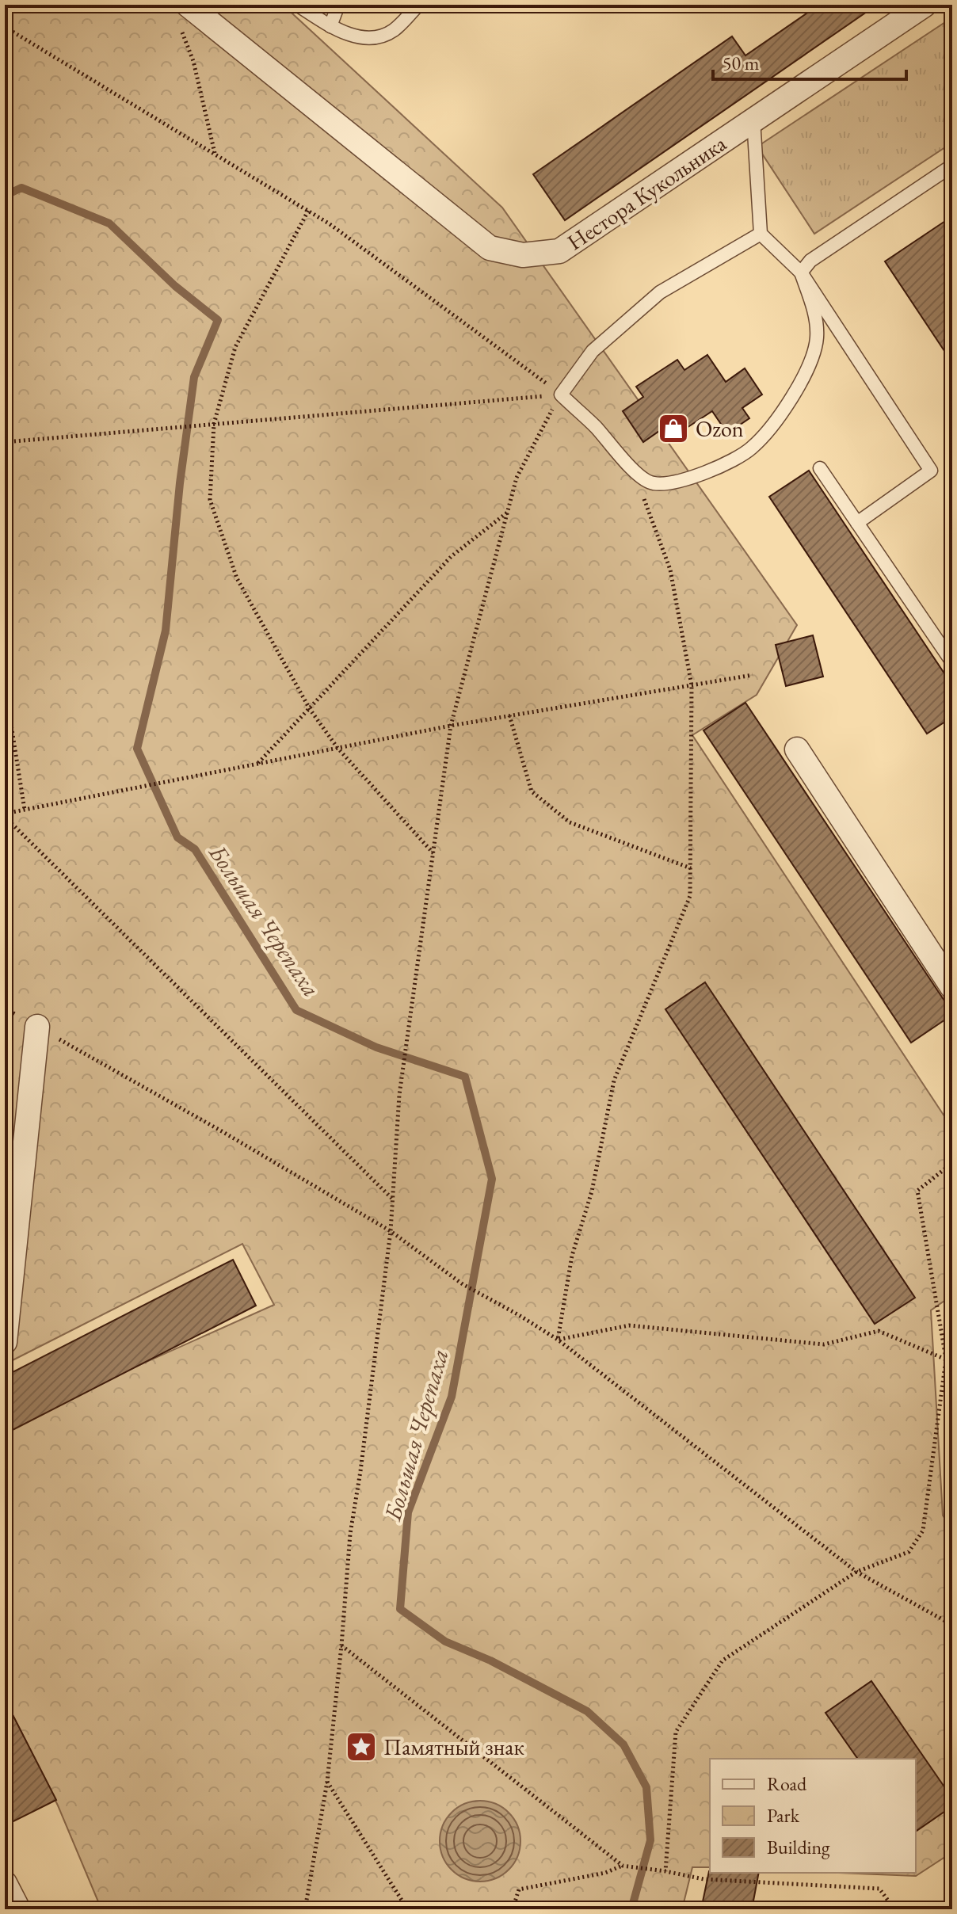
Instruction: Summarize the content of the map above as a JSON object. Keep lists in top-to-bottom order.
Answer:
{
  "streets": {
    "street": ["Нестора Кукольника"]
  },
  "water": ["Большая Черепаха"],
  "places": {
    "shop": ["Ozon"],
    "place": ["Памятный знак"]
  },
  "legend": ["Road", "Park", "Building"],
  "scale_bar": "50 m"
}
